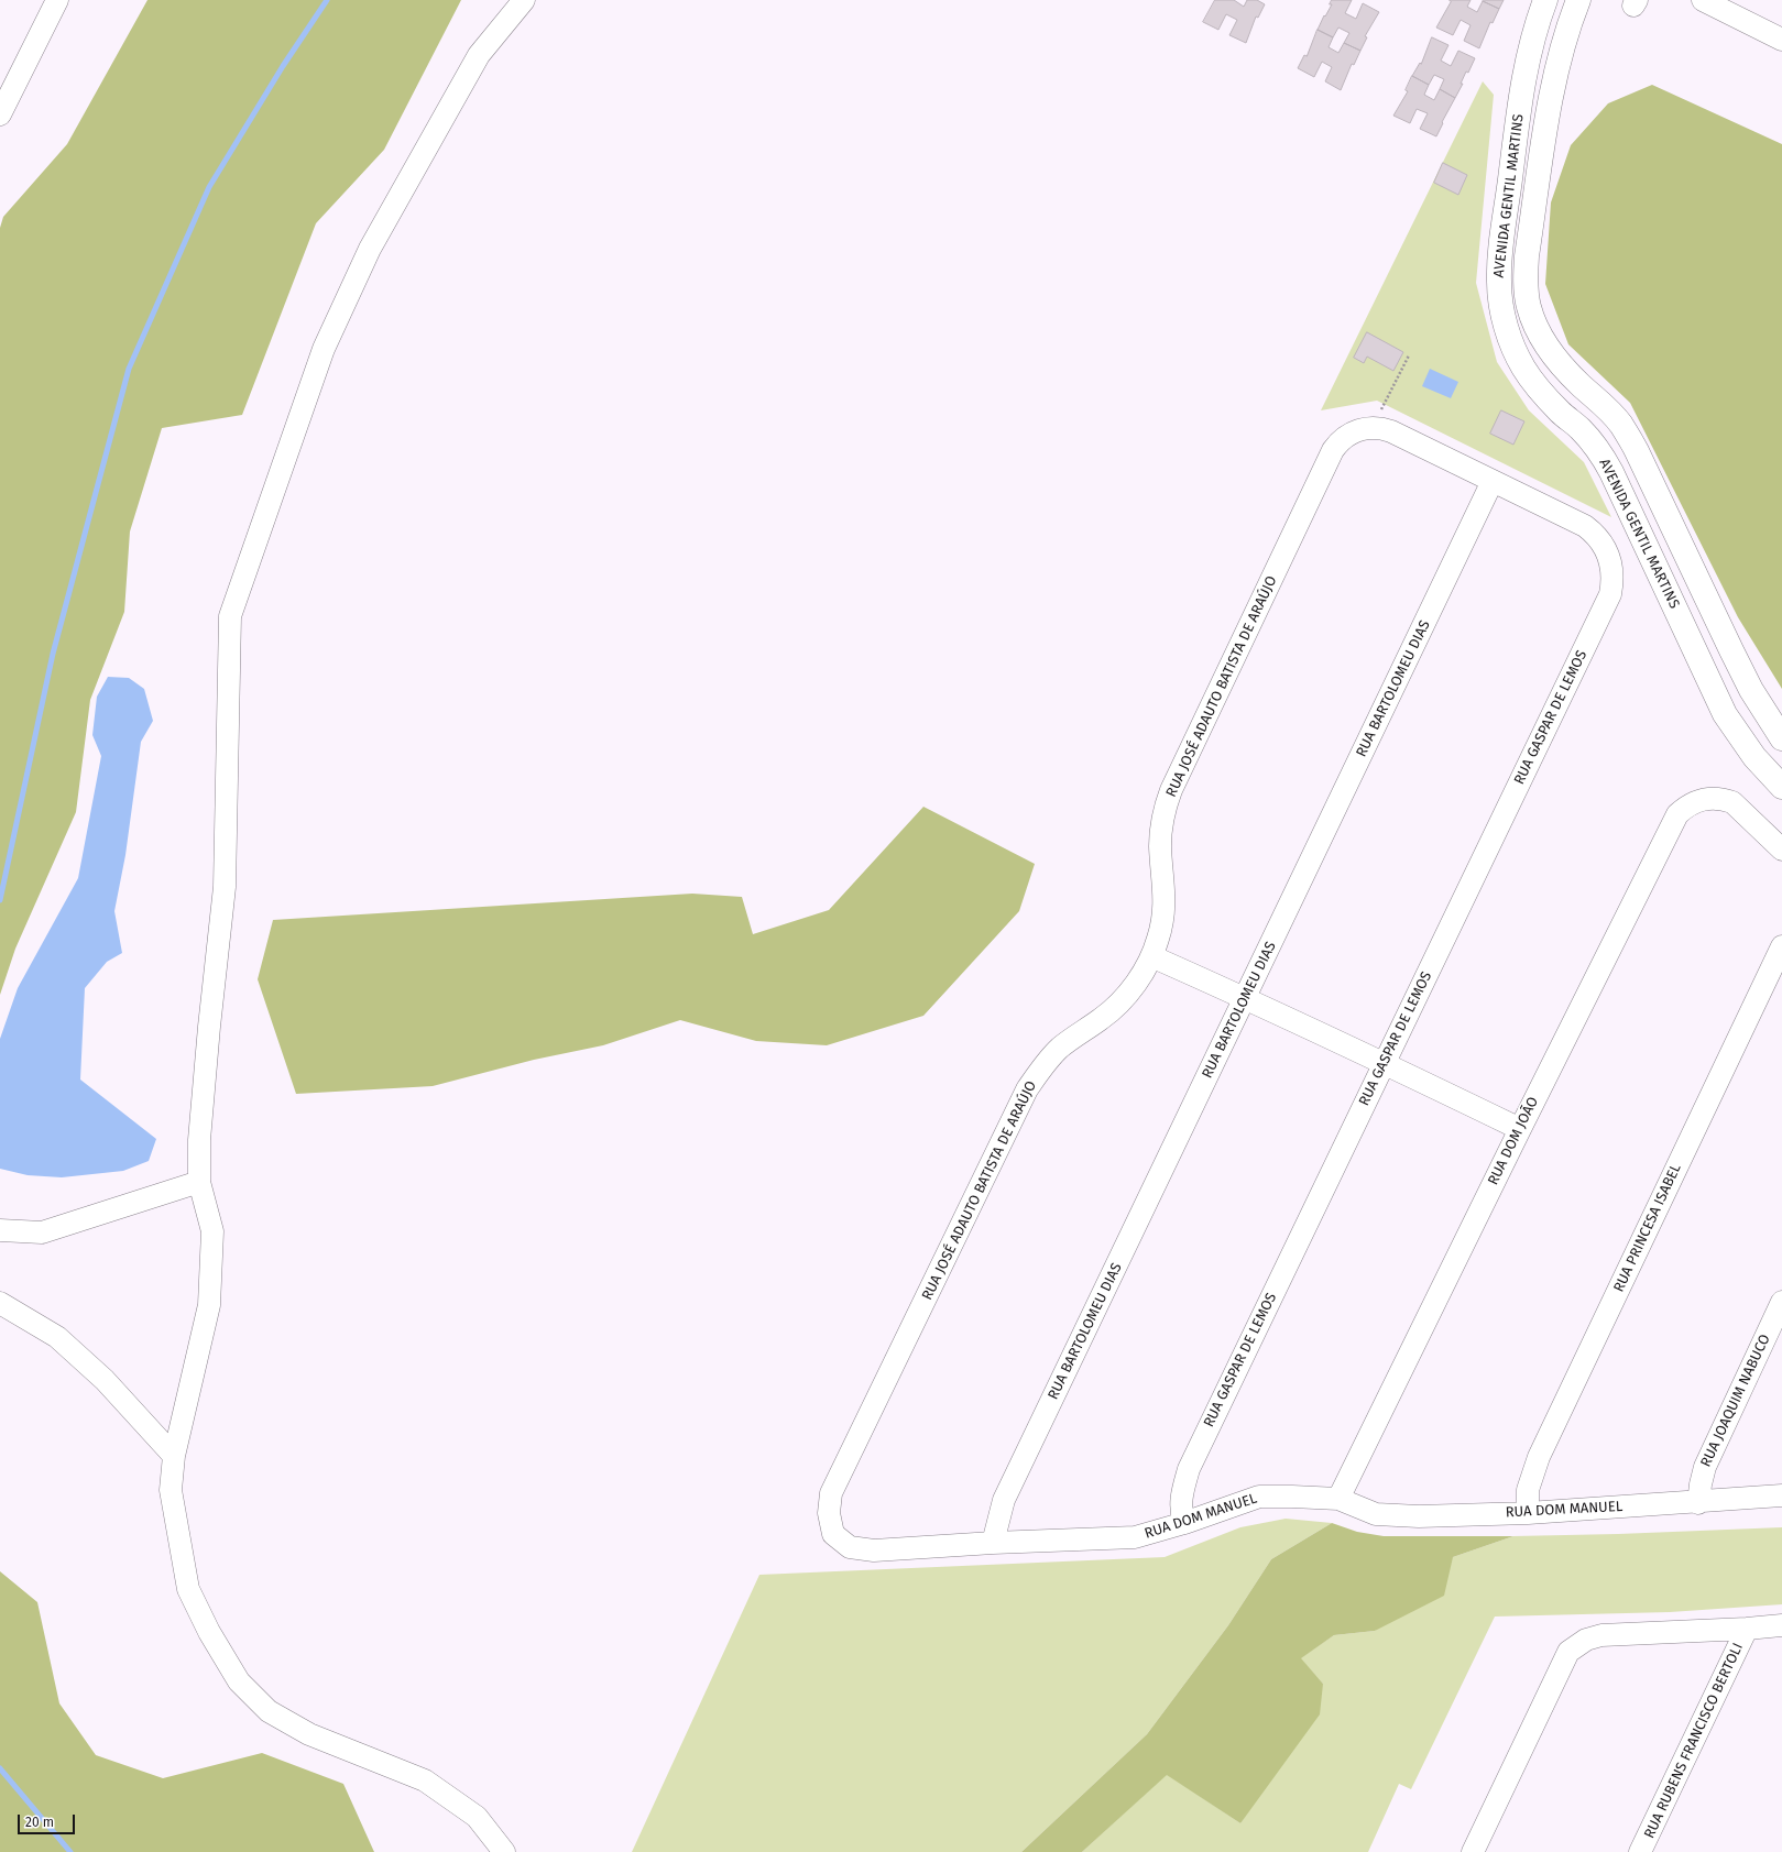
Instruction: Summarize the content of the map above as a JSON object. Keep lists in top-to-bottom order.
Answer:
{
  "streets": {
    "main road": ["AVENIDA GENTIL MARTINS"],
    "street": [
      "RUA JOSÉ ADAUTO BATISTA DE ARAÚJO",
      "RUA BARTOLOMEU DIAS",
      "RUA GASPAR DE LEMOS",
      "RUA DOM JOÃO",
      "RUA PRINCESA ISABEL",
      "RUA JOAQUIM NABUCO",
      "RUA DOM MANUEL",
      "RUA RUBENS FRANCISCO BERTOLI"
    ]
  },
  "crossings": [
    ["RUA JOSÉ ADAUTO BATISTA DE ARAÚJO", "RUA DOM MANUEL"],
    ["RUA BARTOLOMEU DIAS", "RUA GASPAR DE LEMOS"],
    ["RUA BARTOLOMEU DIAS", "RUA DOM MANUEL"],
    ["RUA GASPAR DE LEMOS", "RUA DOM MANUEL"],
    ["RUA DOM JOÃO", "RUA DOM MANUEL"],
    ["RUA PRINCESA ISABEL", "RUA DOM MANUEL"],
    ["RUA JOAQUIM NABUCO", "RUA DOM MANUEL"]
  ],
  "scale_bar": "20 m"
}
